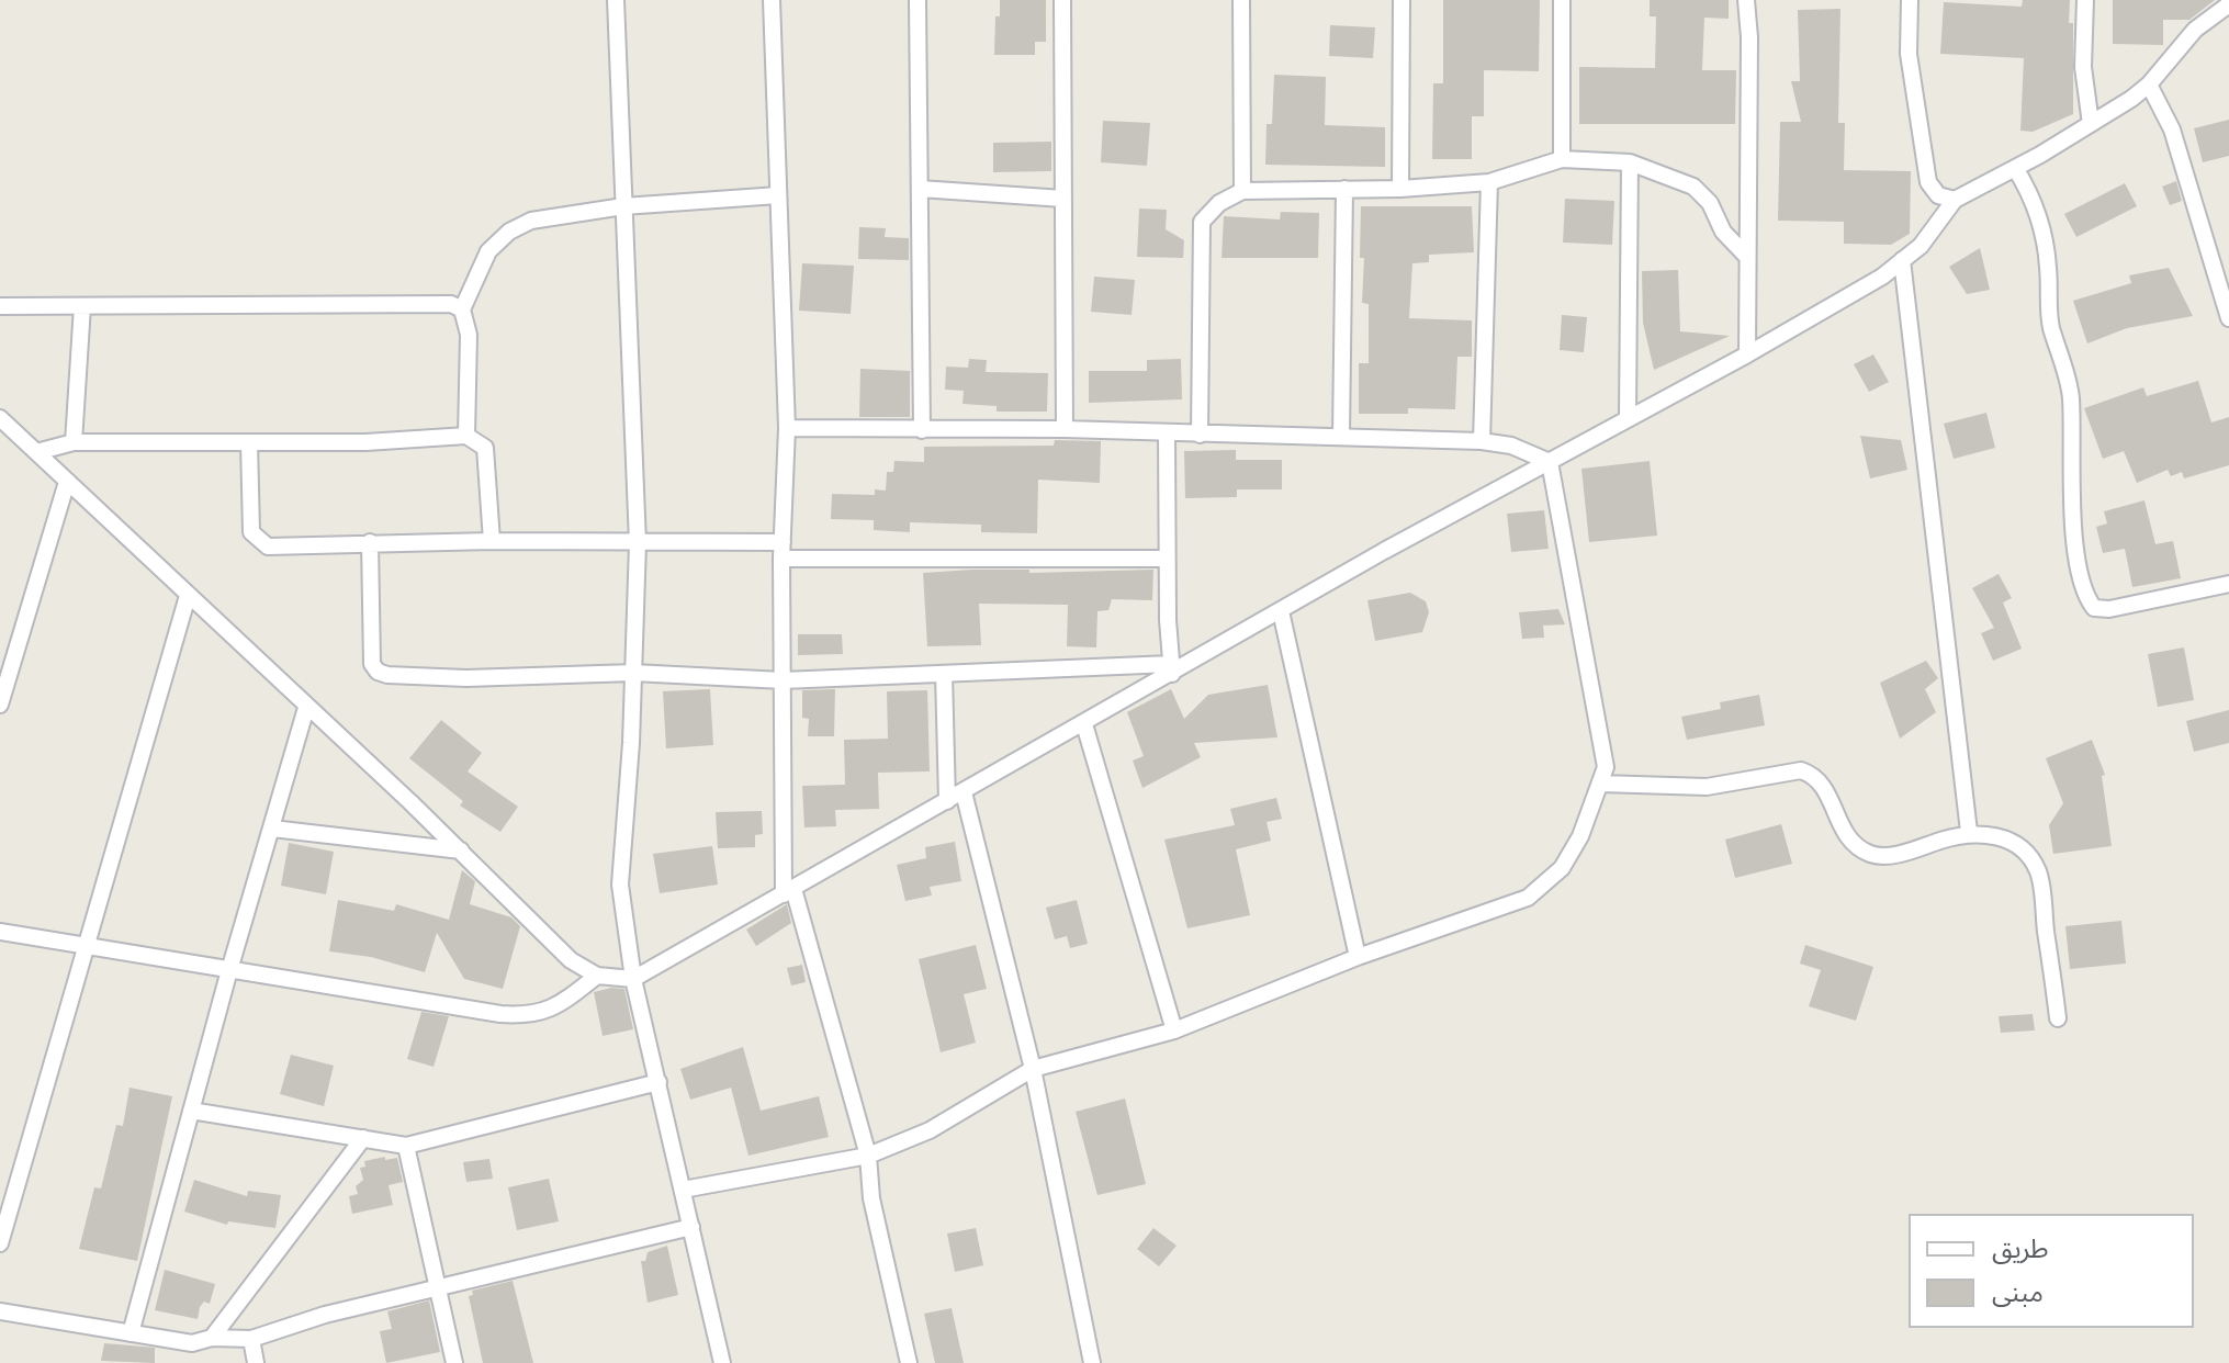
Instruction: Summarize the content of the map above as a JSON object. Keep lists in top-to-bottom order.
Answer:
{
  "legend": ["طريق", "مبنى"]
}
